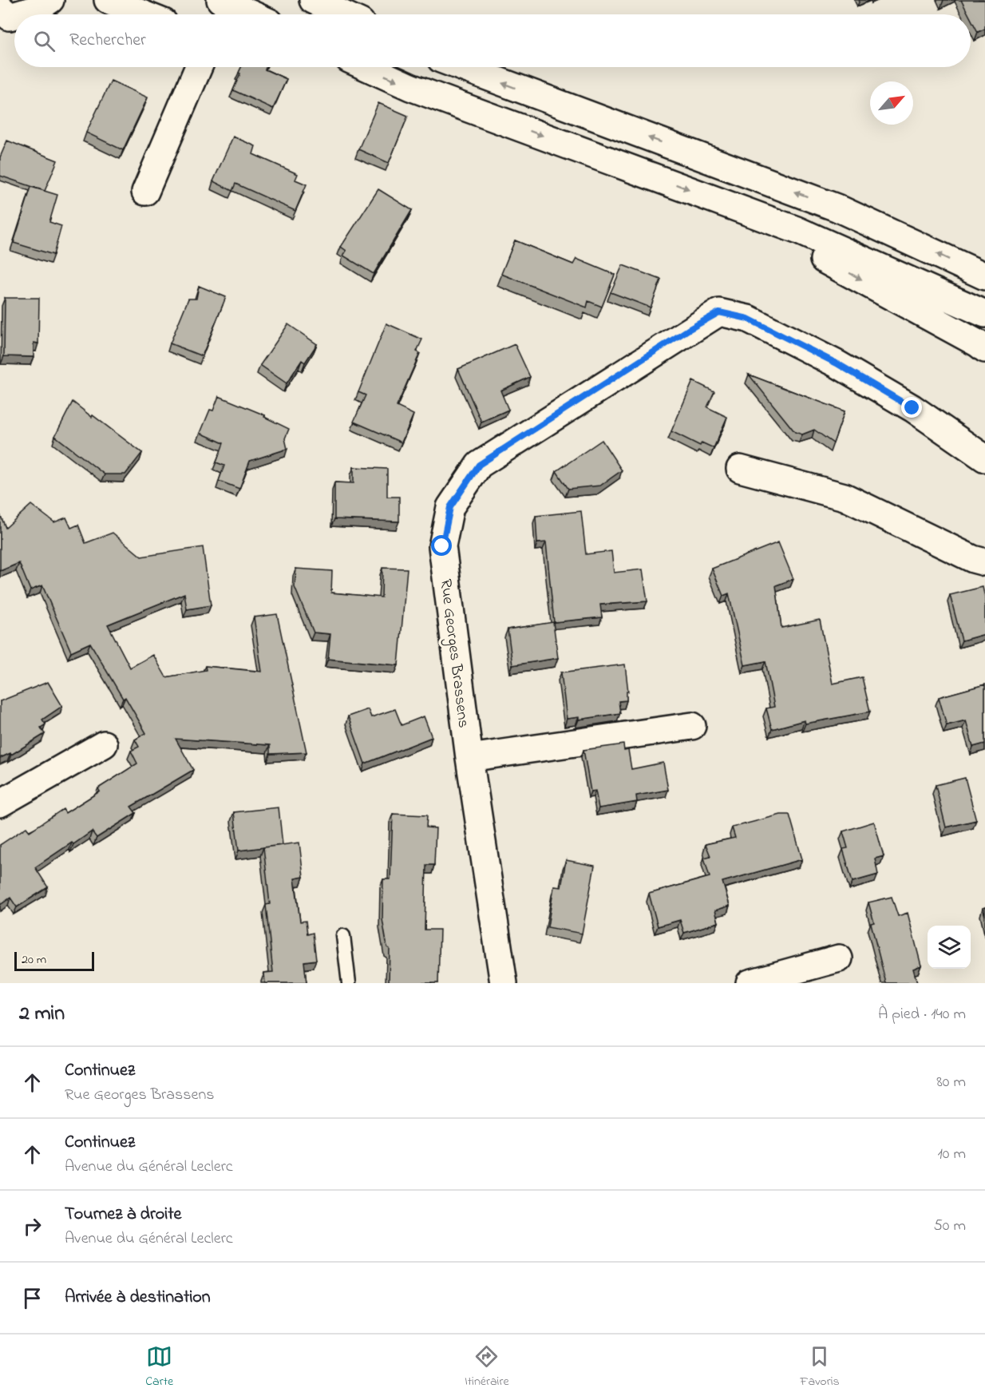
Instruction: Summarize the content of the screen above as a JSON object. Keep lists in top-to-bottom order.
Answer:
{
  "streets": {
    "main road": ["Rue Georges Brassens"]
  },
  "scale_bar": "20 m",
  "north": "top right",
  "page": {
    "search": "Rechercher",
    "scale": "20 m",
    "heading": ["2 min", "À pied · 140 m"],
    "list": [
      ["Continuez", "Rue Georges Brassens", "80 m"],
      ["Continuez", "Avenue du Général Leclerc", "10 m"],
      ["Tournez à droite", "Avenue du Général Leclerc", "50 m"],
      "Arrivée à destination"
    ],
    "nav": ["Carte", "Itinéraire", "Favoris"]
  }
}
